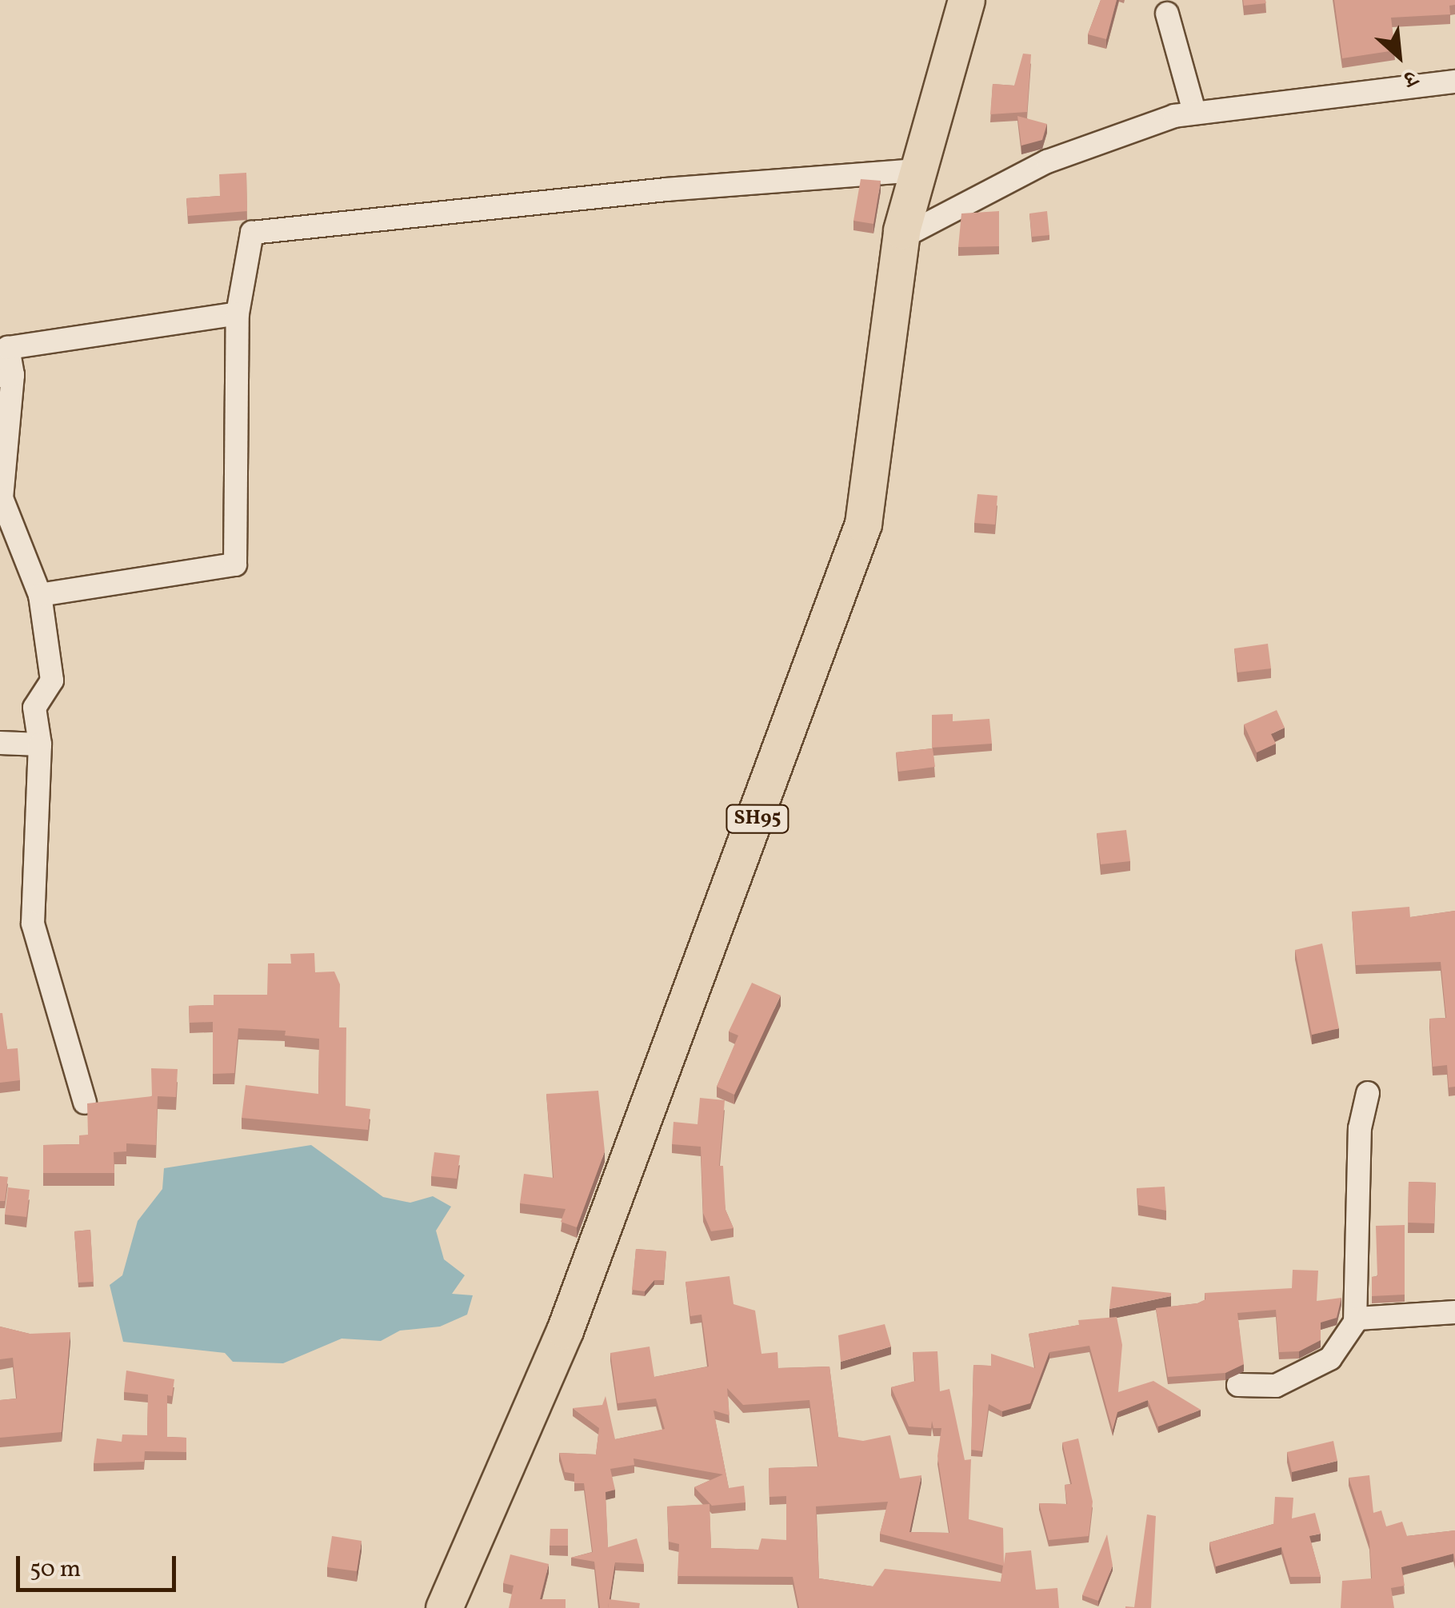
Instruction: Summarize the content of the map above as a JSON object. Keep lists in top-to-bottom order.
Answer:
{
  "streets": {
    "main road": ["SH95"]
  },
  "scale_bar": "50 m",
  "north": "bottom right"
}
